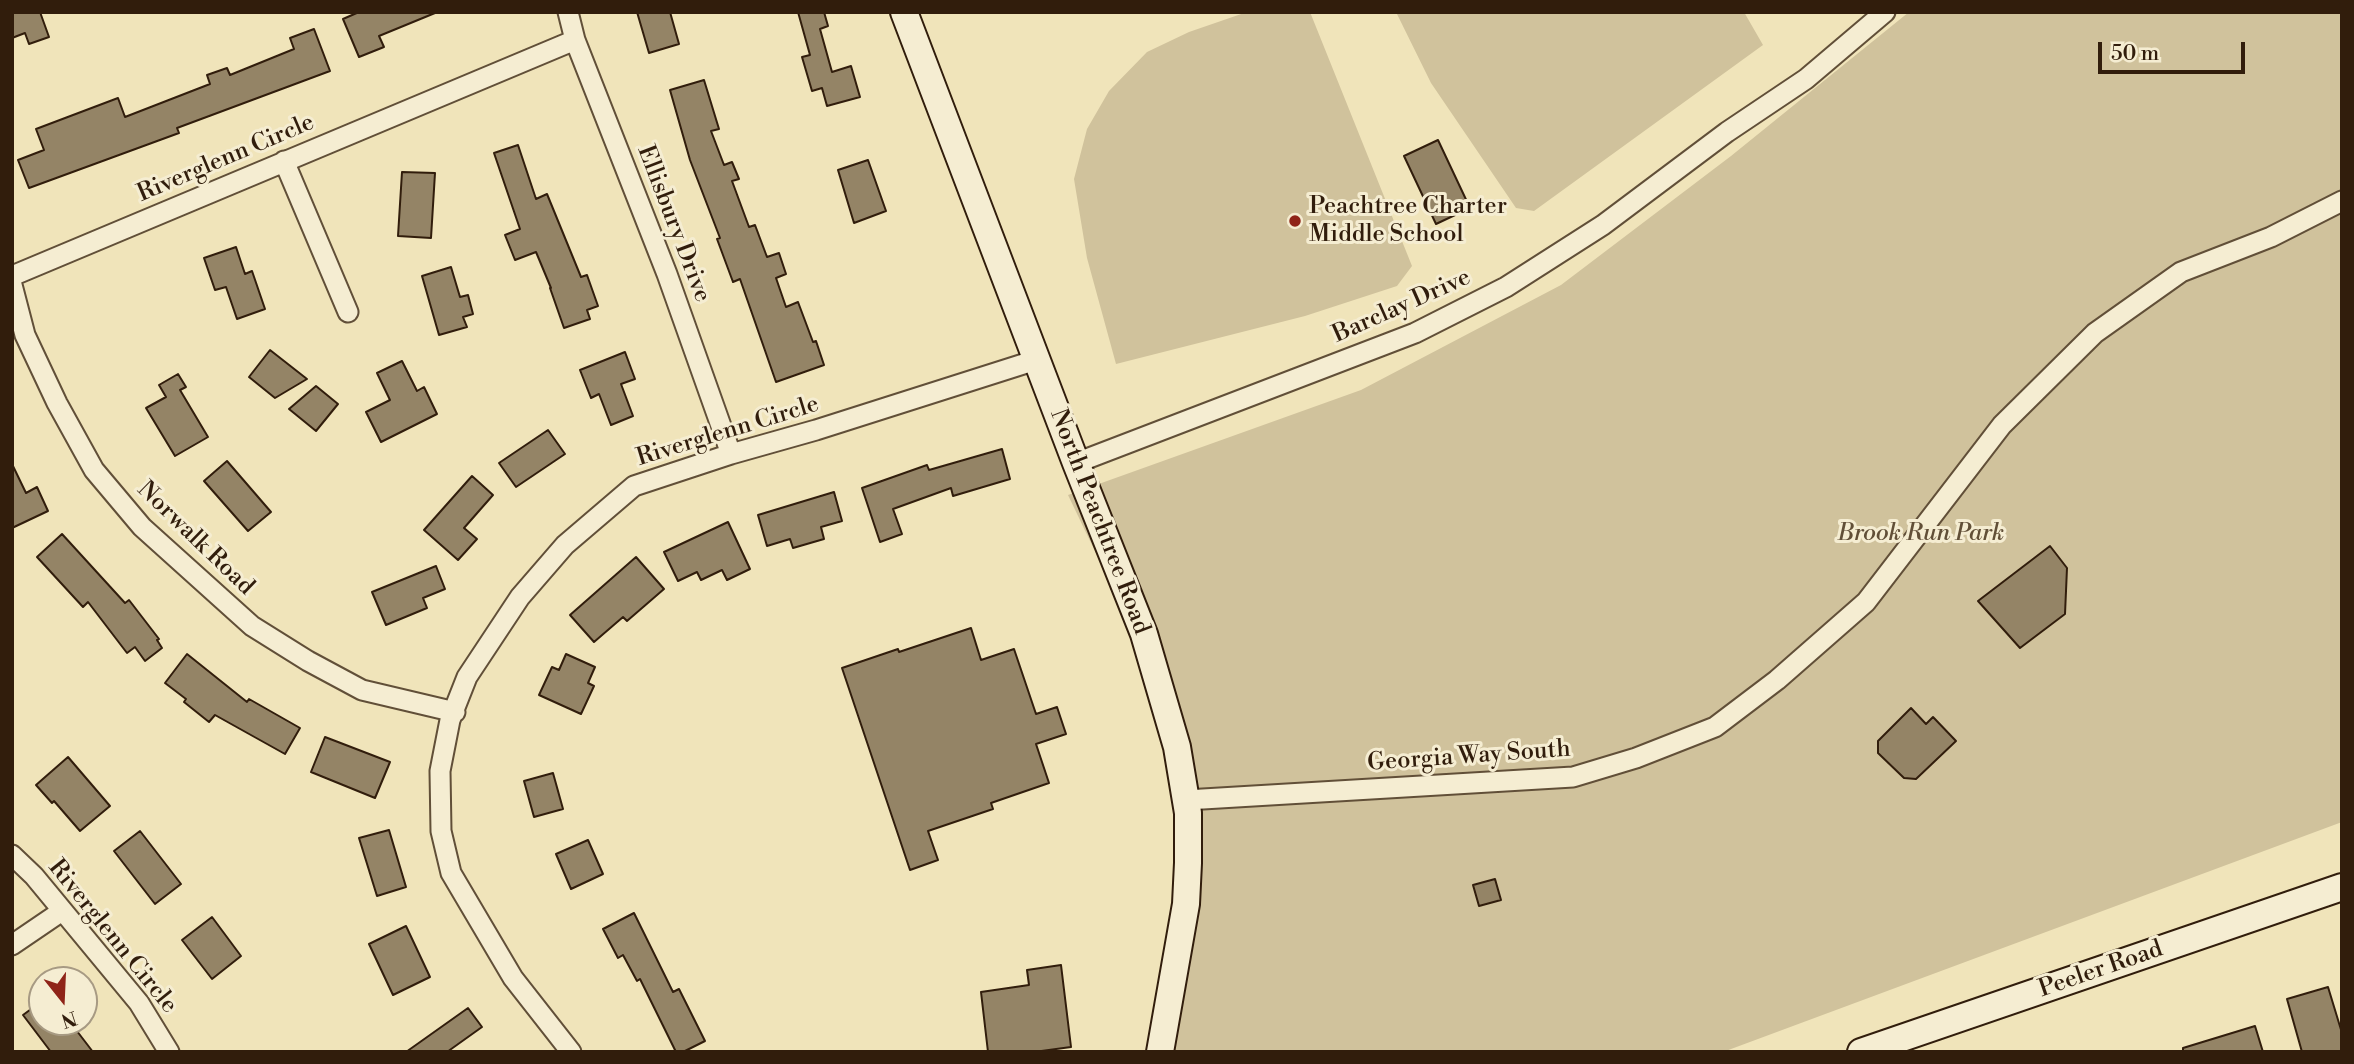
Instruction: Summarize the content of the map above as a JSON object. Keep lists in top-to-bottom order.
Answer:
{
  "streets": {
    "street": [
      "Riverglenn Circle",
      "Ellisbury Drive",
      "Barclay Drive",
      "North Peachtree Road",
      "Norwalk Road",
      "Georgia Way South",
      "Peeler Road"
    ]
  },
  "crossings": [
    ["Riverglenn Circle", "Ellisbury Drive"],
    ["Riverglenn Circle", "North Peachtree Road"],
    ["Riverglenn Circle", "Norwalk Road"],
    ["Barclay Drive", "North Peachtree Road"],
    ["North Peachtree Road", "Georgia Way South"]
  ],
  "parks": ["Brook Run Park"],
  "places": ["Peachtree Charter Middle School"],
  "scale_bar": "50 m",
  "north": "bottom"
}
